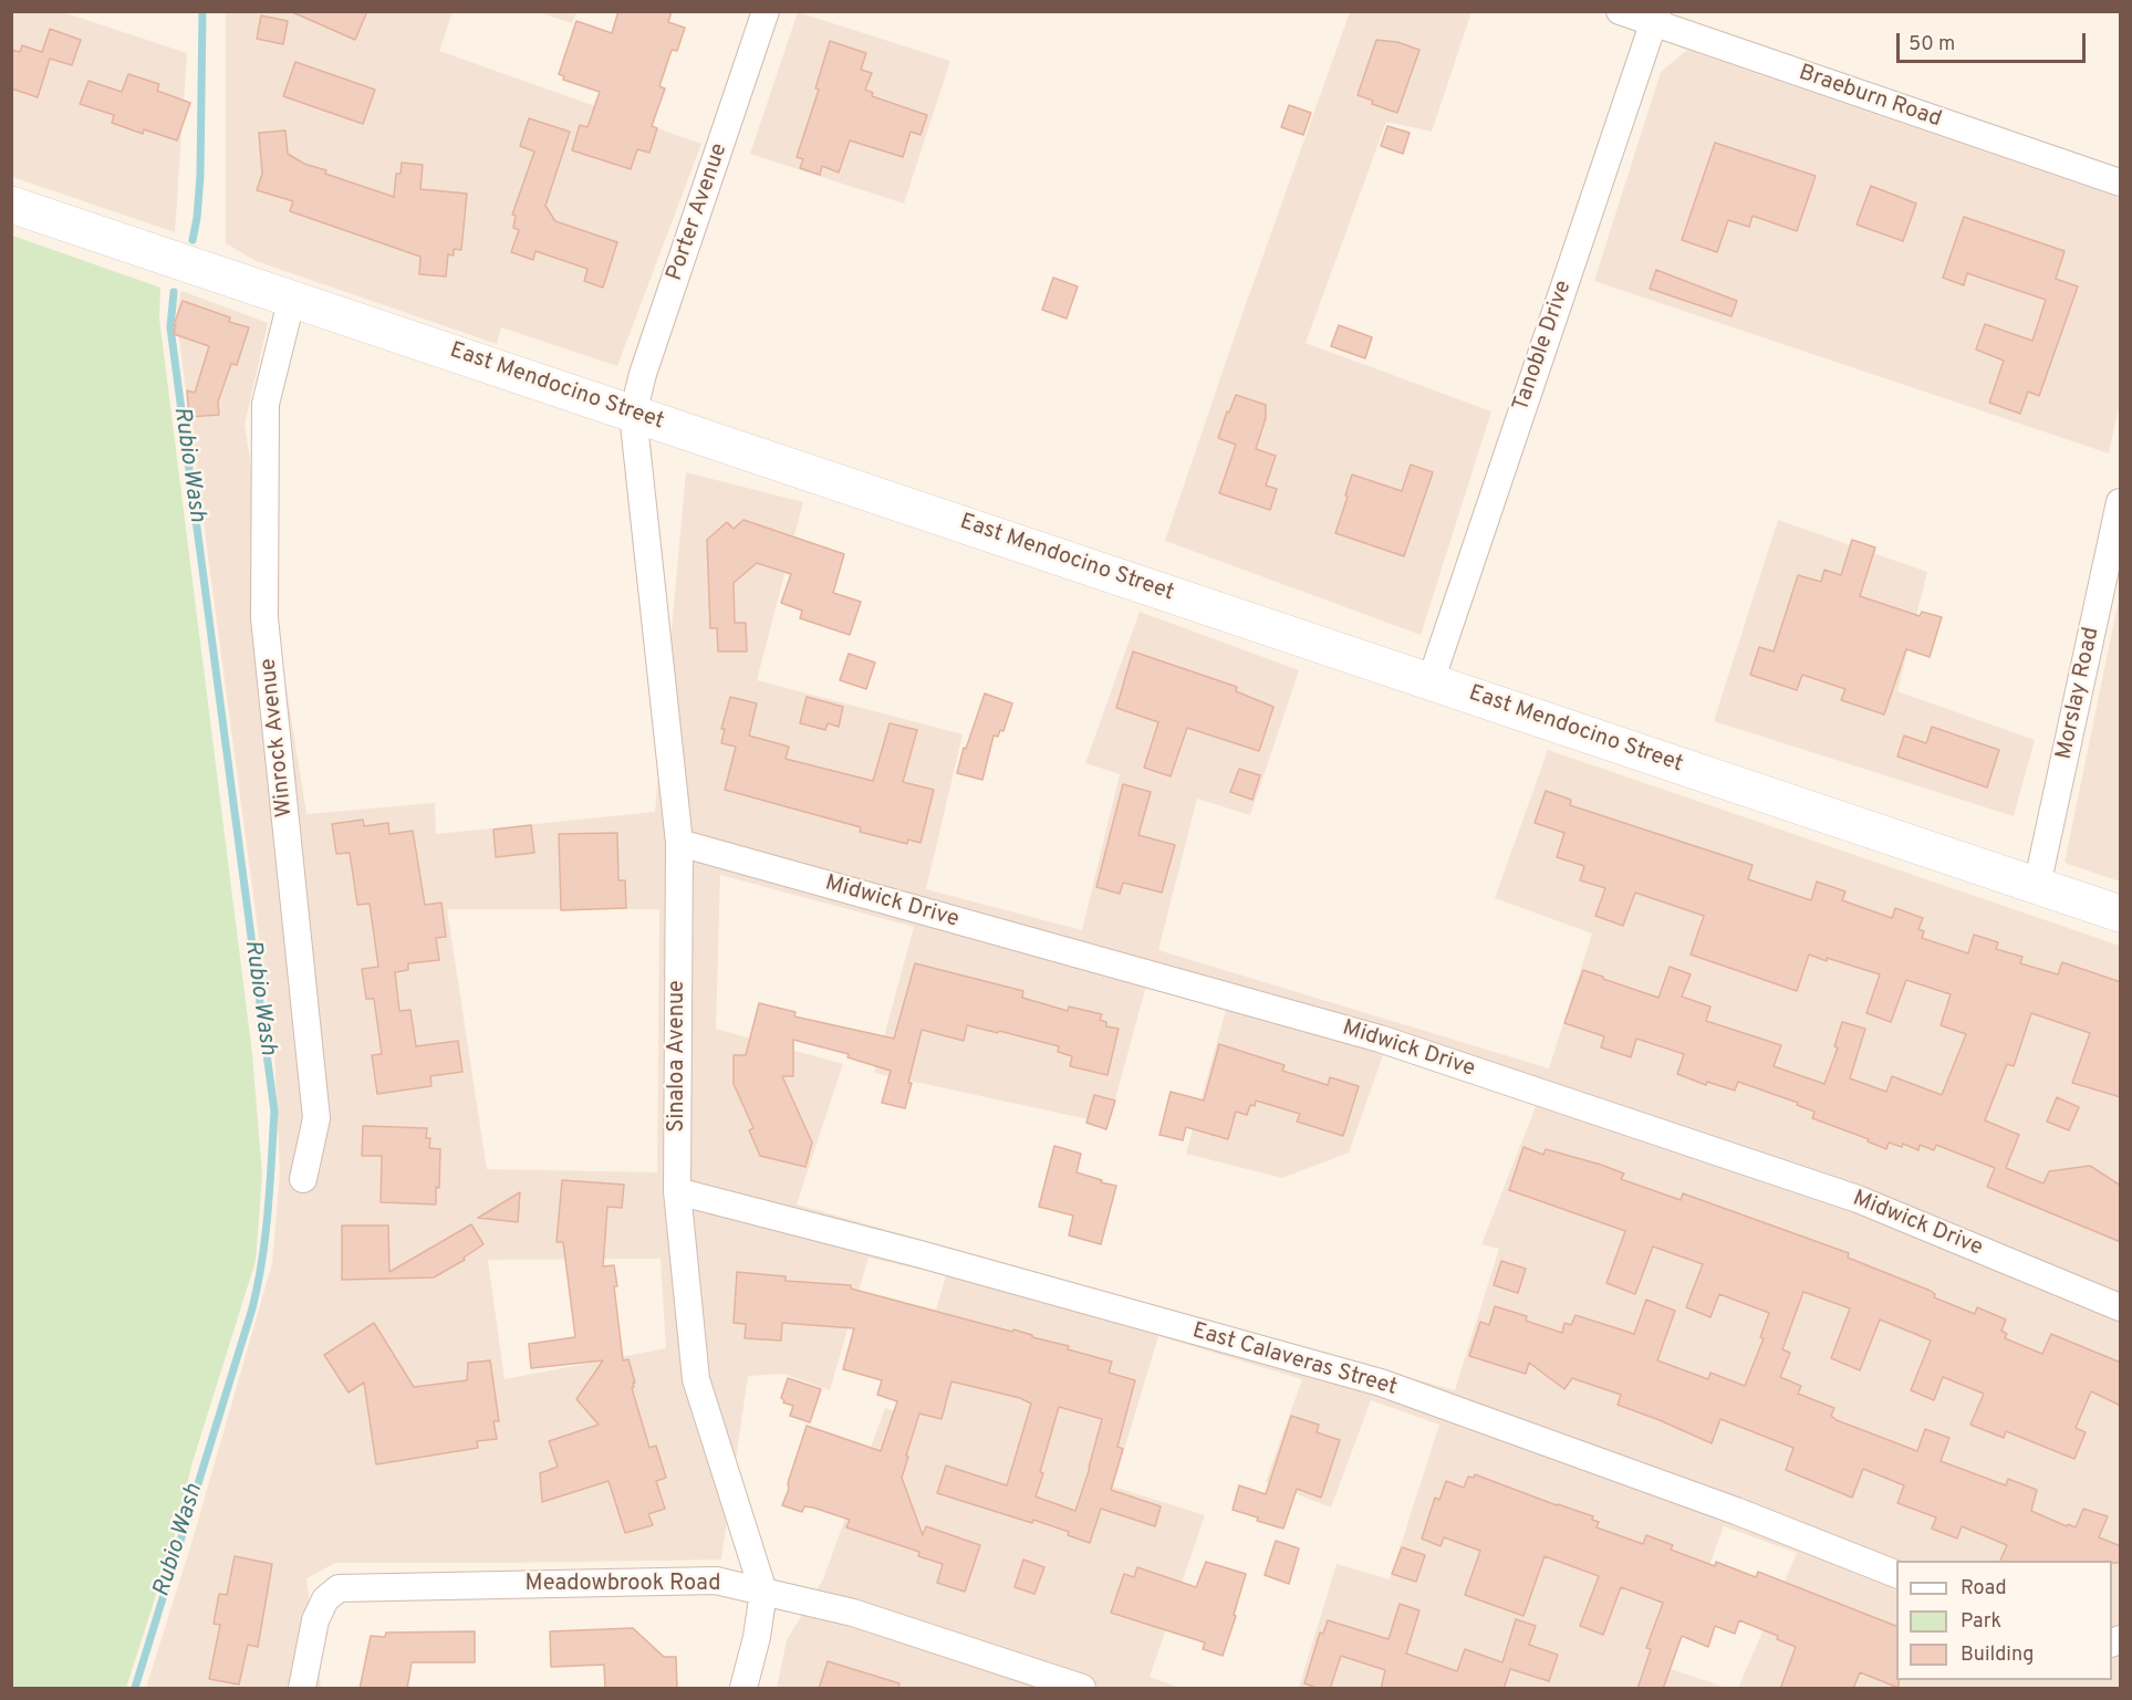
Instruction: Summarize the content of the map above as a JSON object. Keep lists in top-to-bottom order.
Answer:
{
  "streets": {
    "street": [
      "Braeburn Road",
      "Porter Avenue",
      "Tanoble Drive",
      "East Mendocino Street",
      "Morslay Road",
      "Winrock Avenue",
      "Midwick Drive",
      "Sinaloa Avenue",
      "East Calaveras Street",
      "Meadowbrook Road"
    ]
  },
  "crossings": [
    ["Braeburn Road", "Tanoble Drive"],
    ["Porter Avenue", "East Mendocino Street"],
    ["Porter Avenue", "Sinaloa Avenue"],
    ["Tanoble Drive", "East Mendocino Street"],
    ["East Mendocino Street", "Morslay Road"],
    ["East Mendocino Street", "Winrock Avenue"],
    ["East Mendocino Street", "Sinaloa Avenue"],
    ["Midwick Drive", "Sinaloa Avenue"],
    ["Sinaloa Avenue", "East Calaveras Street"],
    ["Sinaloa Avenue", "Meadowbrook Road"]
  ],
  "water": ["Rubio Wash"],
  "legend": ["Road", "Park", "Building"],
  "scale_bar": "50 m"
}
